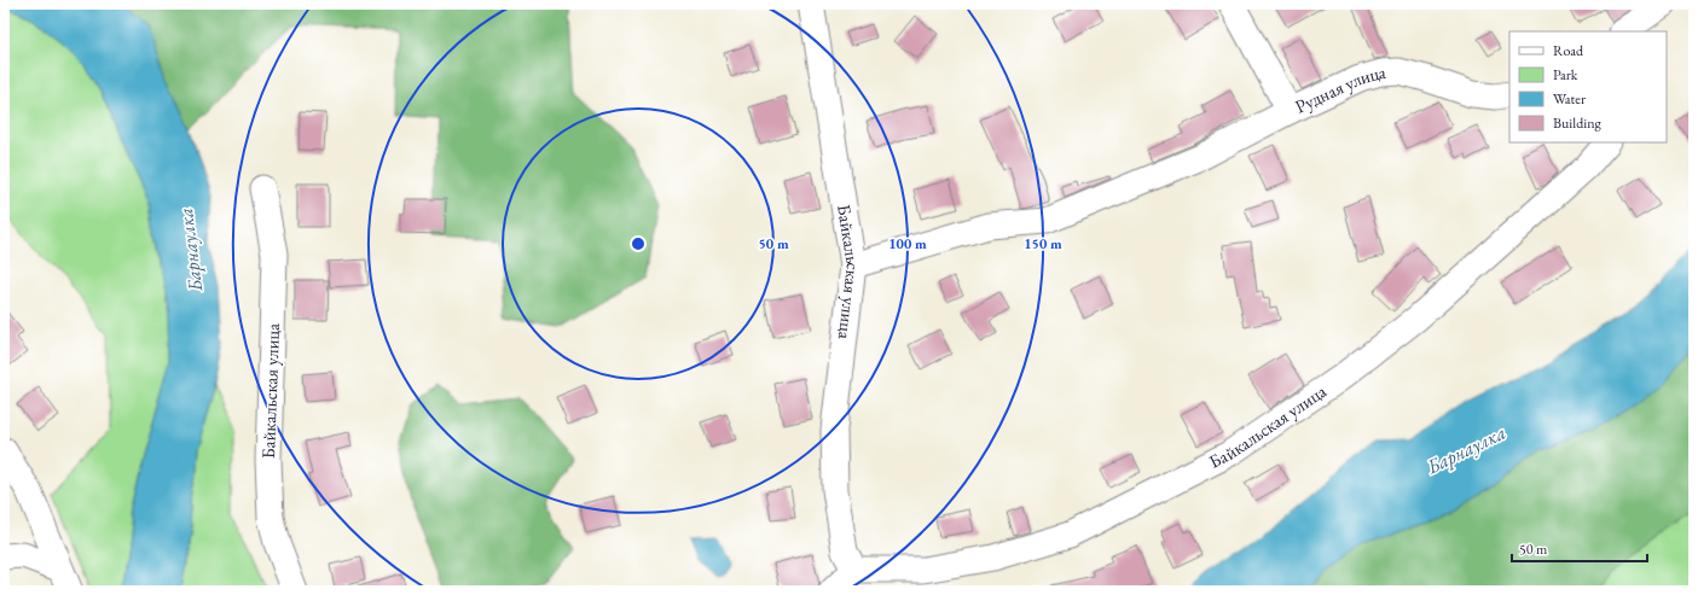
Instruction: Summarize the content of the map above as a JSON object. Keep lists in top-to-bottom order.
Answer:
{
  "streets": {
    "street": ["Рудная улица", "Байкальская улица"]
  },
  "water": ["Барнаулка"],
  "legend": [
    "Road",
    "Park",
    "Water",
    "Building"
  ],
  "scale_bar": "50 m",
  "rings": ["50 m", "100 m", "150 m"]
}
